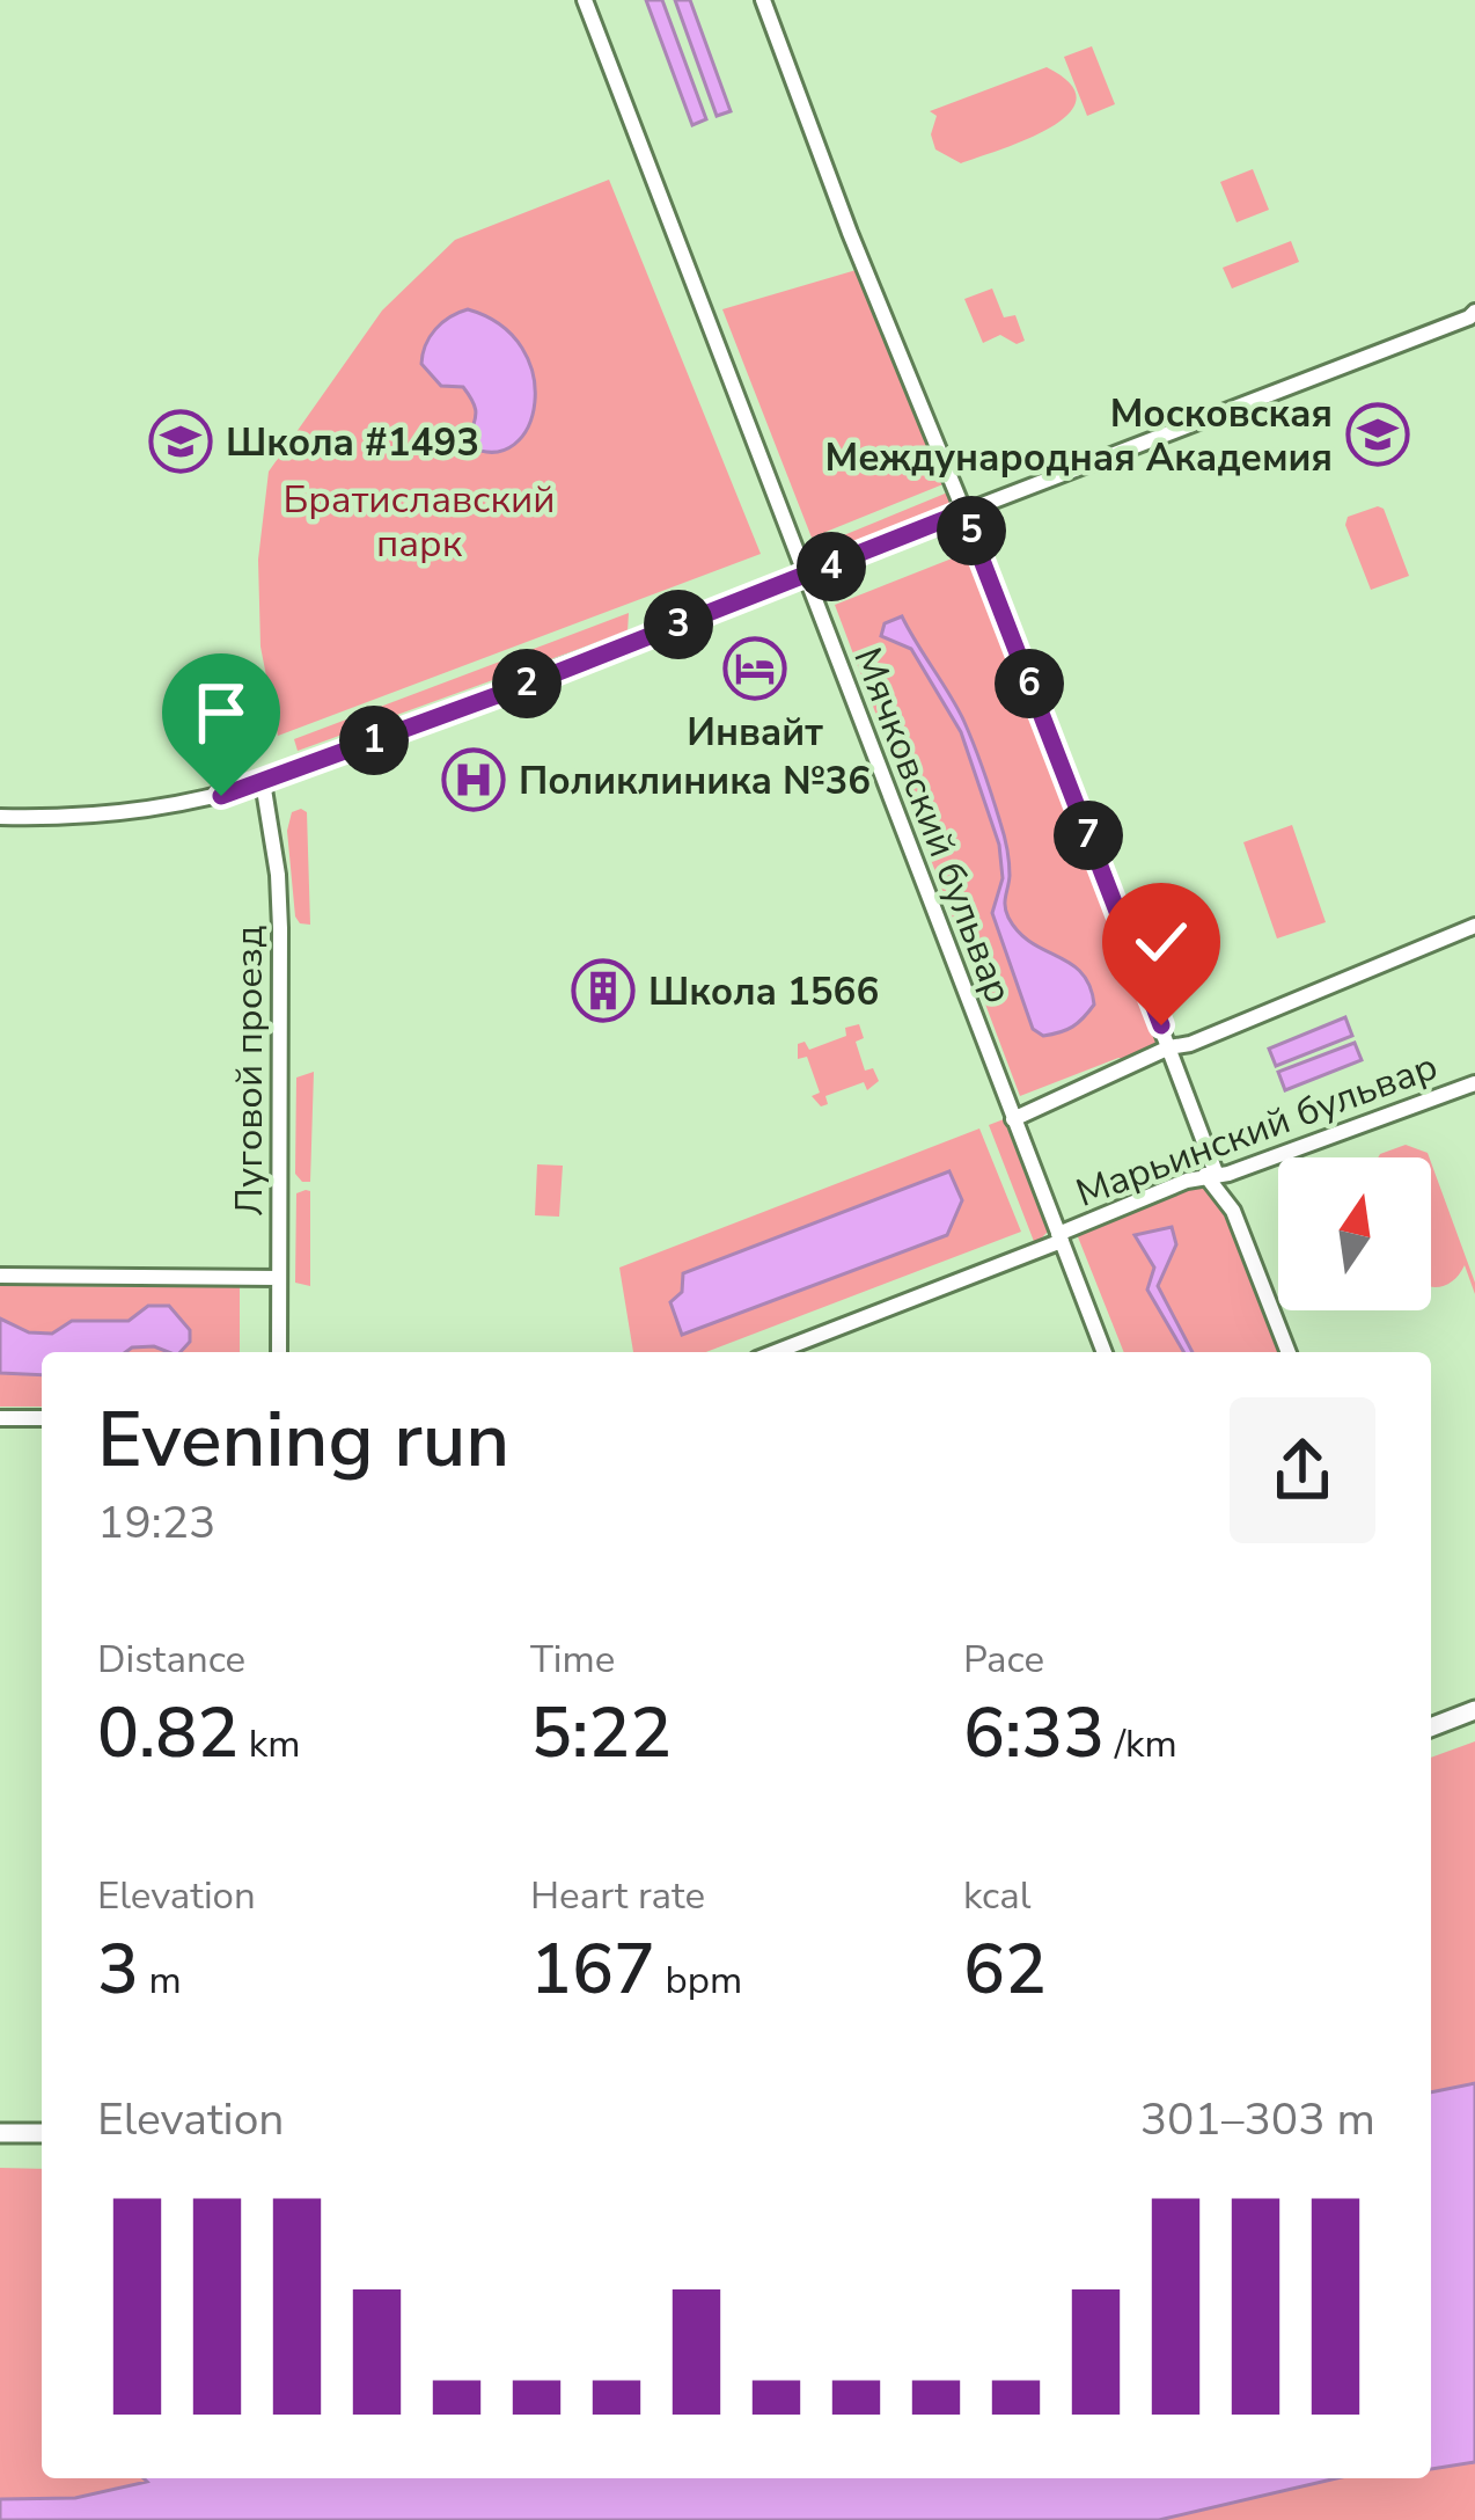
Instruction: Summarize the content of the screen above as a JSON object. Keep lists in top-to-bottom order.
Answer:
{
  "streets": {
    "street": ["Мячковский бульвар", "Луговой проезд", "Марьинский бульвар"]
  },
  "crossings": [
    ["Мячковский бульвар", "Марьинский бульвар"]
  ],
  "parks": ["Братиславский парк"],
  "places": {
    "school or university": ["Московская Международная Академия", "Школа #1493"],
    "hotel": ["Инвайт"],
    "hospital": ["Поликлиника №36"],
    "building": ["Школа 1566"]
  },
  "north": "top",
  "page": {
    "pins": [
      "5",
      "4",
      "3",
      "2",
      "6",
      "1",
      "7"
    ],
    "heading": ["Evening run", "19:23"],
    "stats": [
      ["Distance", "0.82 km"],
      ["Time", "5:22"],
      ["Pace", "6:33 /km"],
      ["Elevation", "3 m"],
      ["Heart rate", "167 bpm"],
      ["kcal", "62"]
    ],
    "chart": ["Elevation", "301–303 m"]
  }
}
